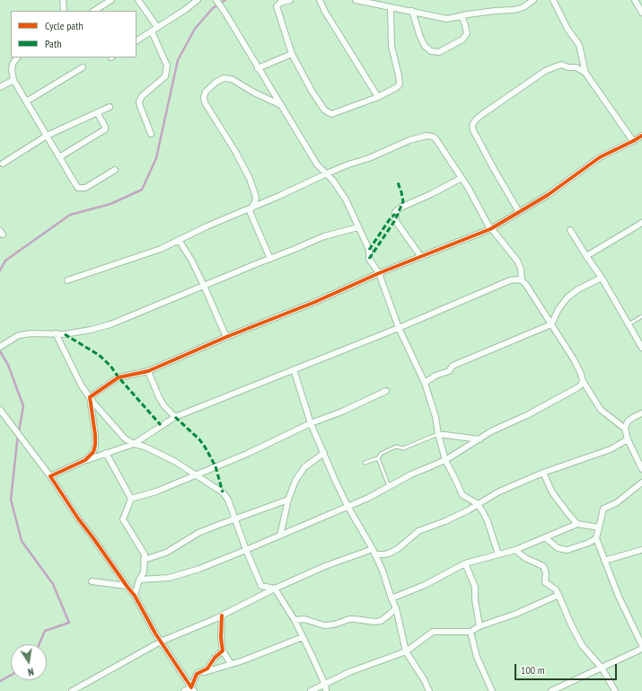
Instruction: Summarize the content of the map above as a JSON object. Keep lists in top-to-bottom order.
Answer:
{
  "legend": ["Cycle path", "Path"],
  "scale_bar": "100 m",
  "north": "bottom"
}
